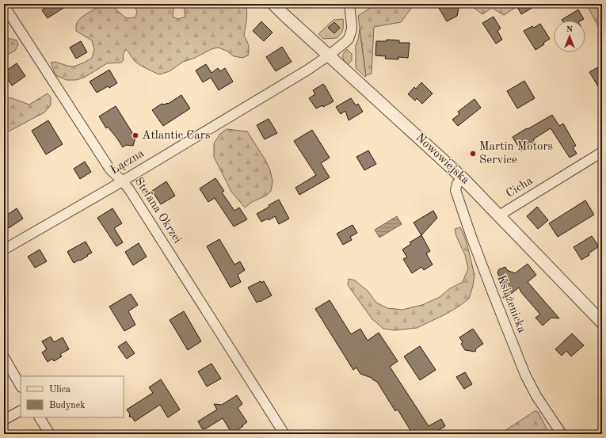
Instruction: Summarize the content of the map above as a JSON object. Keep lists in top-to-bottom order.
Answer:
{
  "streets": {
    "street": [
      "Nowowiejska",
      "Łączna",
      "Cicha",
      "Stefana Okrzei",
      "Książenicka"
    ]
  },
  "crossings": [
    ["Nowowiejska", "Łączna"],
    ["Nowowiejska", "Cicha"],
    ["Nowowiejska", "Książenicka"],
    ["Łączna", "Stefana Okrzei"]
  ],
  "places": ["Atlantic Cars", "Martin Motors Service"],
  "legend": ["Ulica", "Budynek"],
  "north": "top"
}
